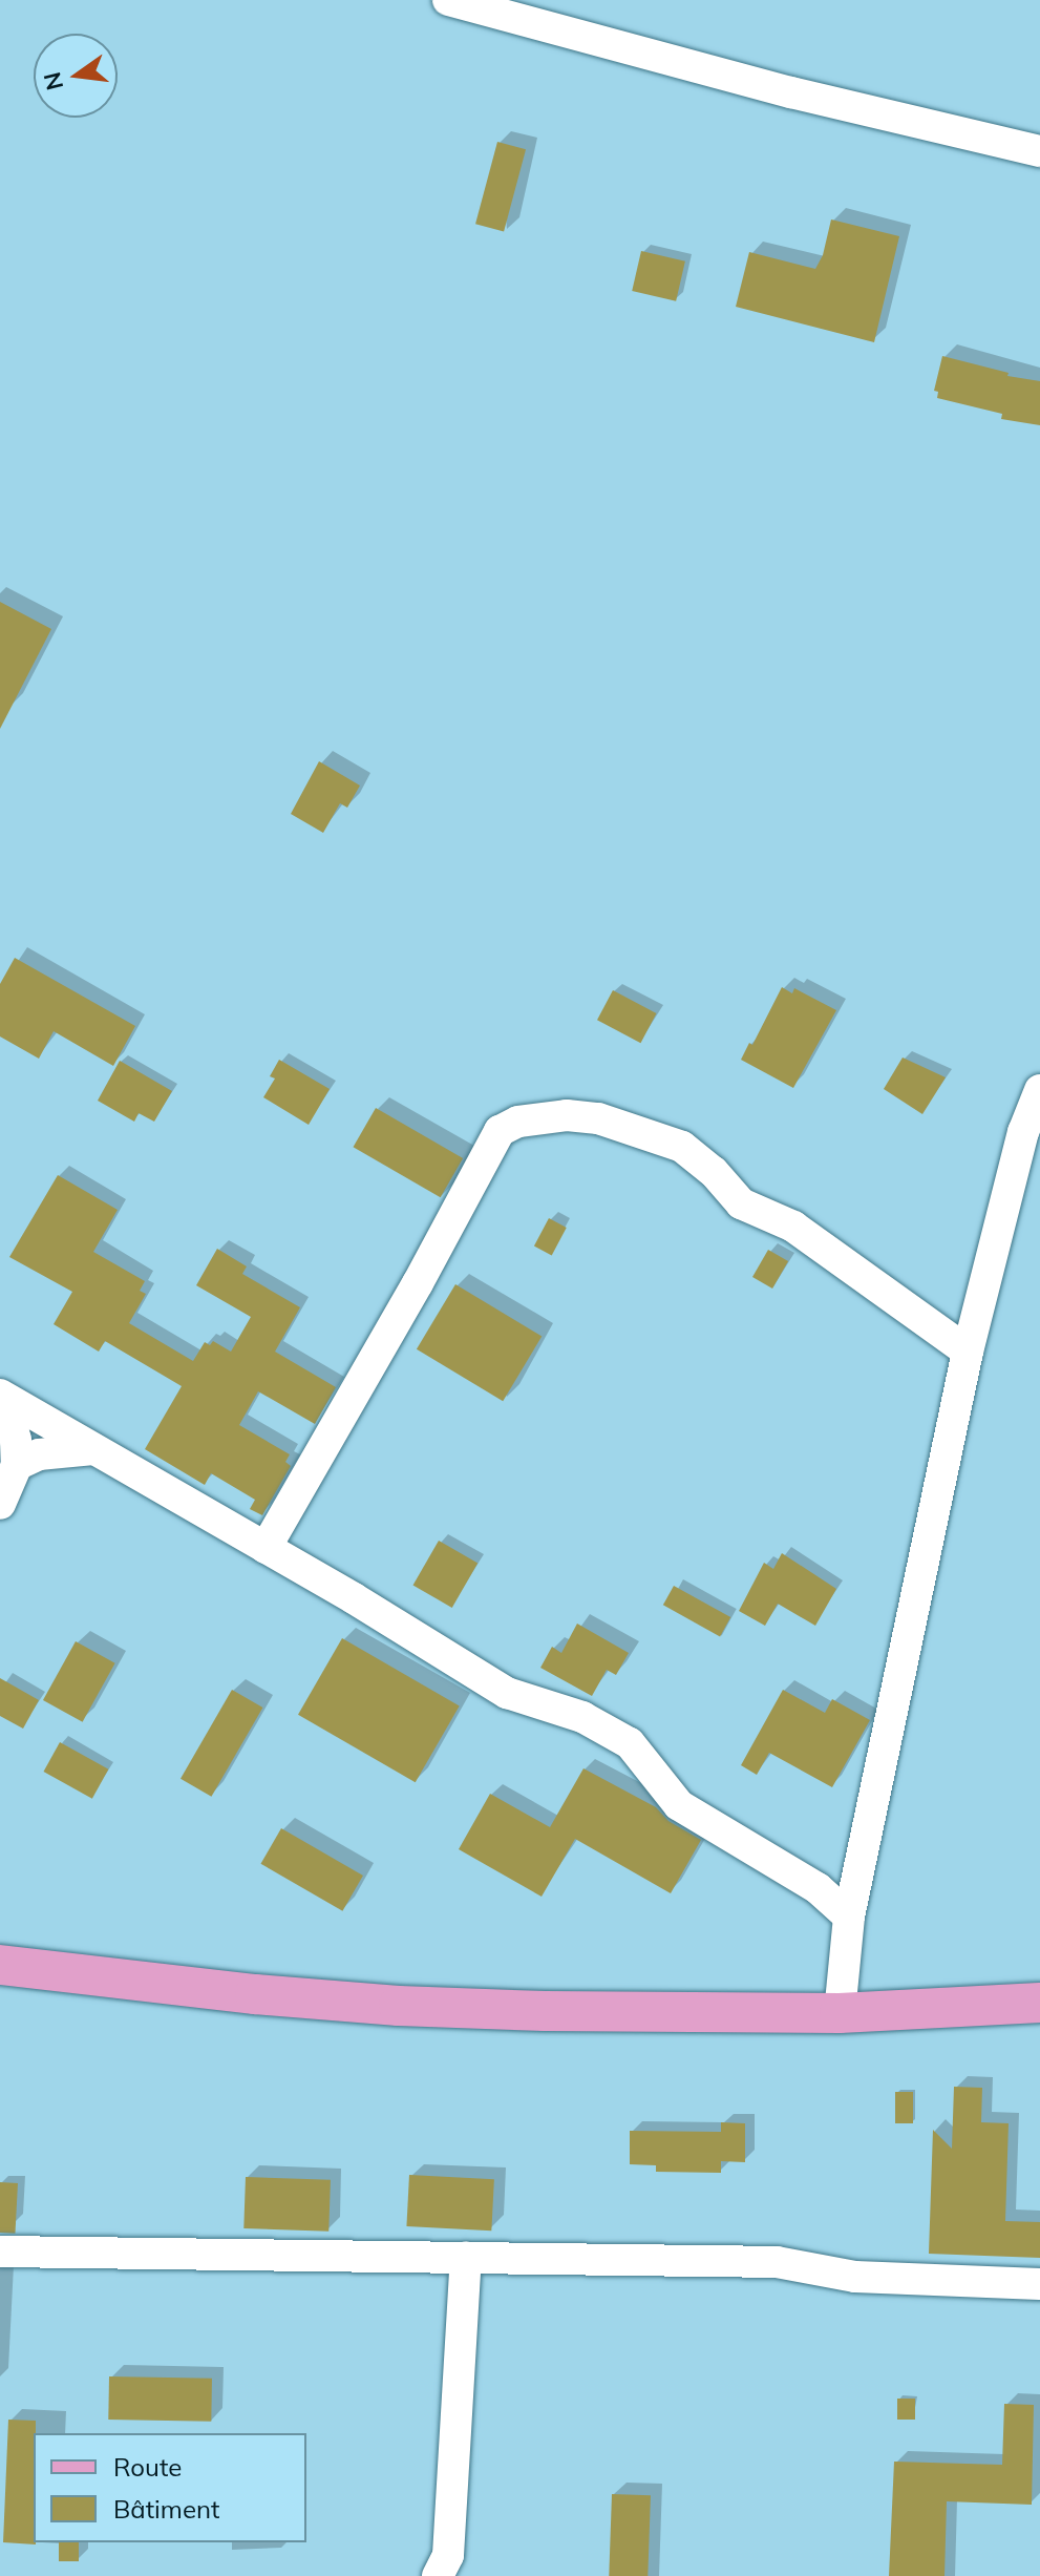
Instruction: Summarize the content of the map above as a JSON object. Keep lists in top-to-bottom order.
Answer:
{
  "legend": ["Route", "Bâtiment"],
  "north": "left"
}
